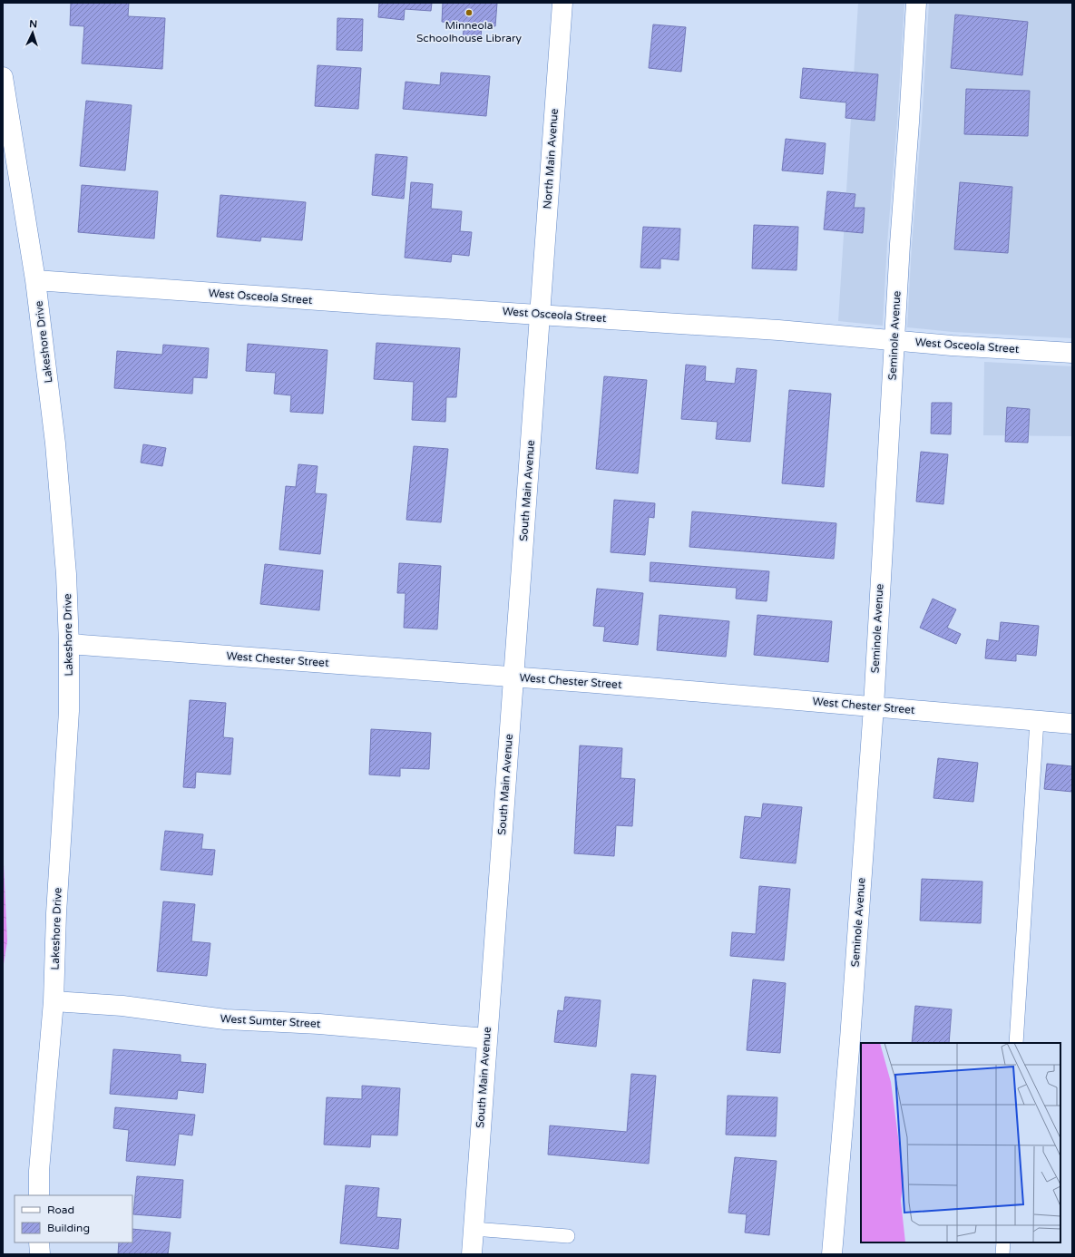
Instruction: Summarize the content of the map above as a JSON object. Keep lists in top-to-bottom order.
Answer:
{
  "streets": {
    "street": [
      "North Main Avenue",
      "West Osceola Street",
      "Seminole Avenue",
      "Lakeshore Drive",
      "South Main Avenue",
      "West Chester Street",
      "West Sumter Street"
    ]
  },
  "crossings": [
    ["North Main Avenue", "West Osceola Street"],
    ["North Main Avenue", "South Main Avenue"],
    ["West Osceola Street", "Seminole Avenue"],
    ["West Osceola Street", "Lakeshore Drive"],
    ["West Osceola Street", "South Main Avenue"],
    ["Seminole Avenue", "West Chester Street"],
    ["Lakeshore Drive", "West Chester Street"],
    ["Lakeshore Drive", "West Sumter Street"],
    ["South Main Avenue", "West Chester Street"],
    ["South Main Avenue", "West Sumter Street"]
  ],
  "places": ["Minneola Schoolhouse Library"],
  "legend": ["Road", "Building"],
  "north": "top"
}
